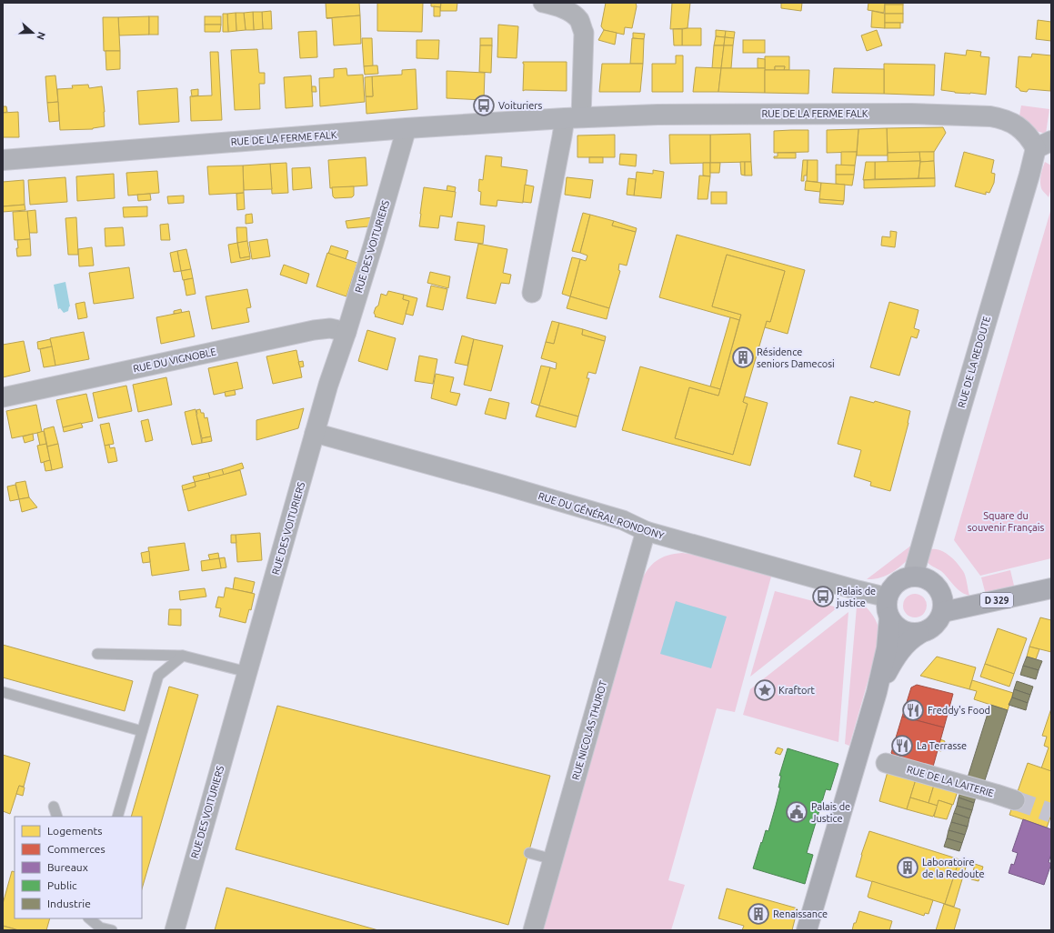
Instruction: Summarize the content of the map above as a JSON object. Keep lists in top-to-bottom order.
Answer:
{
  "streets": {
    "main road": ["D 329"],
    "street": [
      "RUE DE LA FERME FALK",
      "RUE DES VOITURIERS",
      "RUE DU VIGNOBLE",
      "RUE DE LA REDOUTE",
      "RUE DU GÉNÉRAL RONDONY",
      "RUE NICOLAS THUROT",
      "RUE DE LA LAITERIE"
    ]
  },
  "crossings": [
    ["RUE DE LA FERME FALK", "RUE DES VOITURIERS"],
    ["RUE DE LA FERME FALK", "RUE DE LA REDOUTE"],
    ["RUE DES VOITURIERS", "RUE DU VIGNOBLE"],
    ["RUE DES VOITURIERS", "RUE DU GÉNÉRAL RONDONY"],
    ["RUE DE LA REDOUTE", "RUE DU GÉNÉRAL RONDONY"],
    ["RUE DE LA REDOUTE", "D 329"],
    ["RUE DU GÉNÉRAL RONDONY", "D 329"],
    ["RUE DU GÉNÉRAL RONDONY", "RUE NICOLAS THUROT"]
  ],
  "parks": ["Square du souvenir Français"],
  "places": {
    "bus stop": ["Voituriers", "Palais de justice"],
    "building": ["Résidence seniors Damecosi", "Laboratoire de la Redoute", "Renaissance"],
    "place": ["Kraftort"],
    "restaurant": ["Freddy's Food", "La Terrasse"],
    "public building": ["Palais de Justice"]
  },
  "legend": [
    "Logements",
    "Commerces",
    "Bureaux",
    "Public",
    "Industrie"
  ],
  "north": "right"
}
